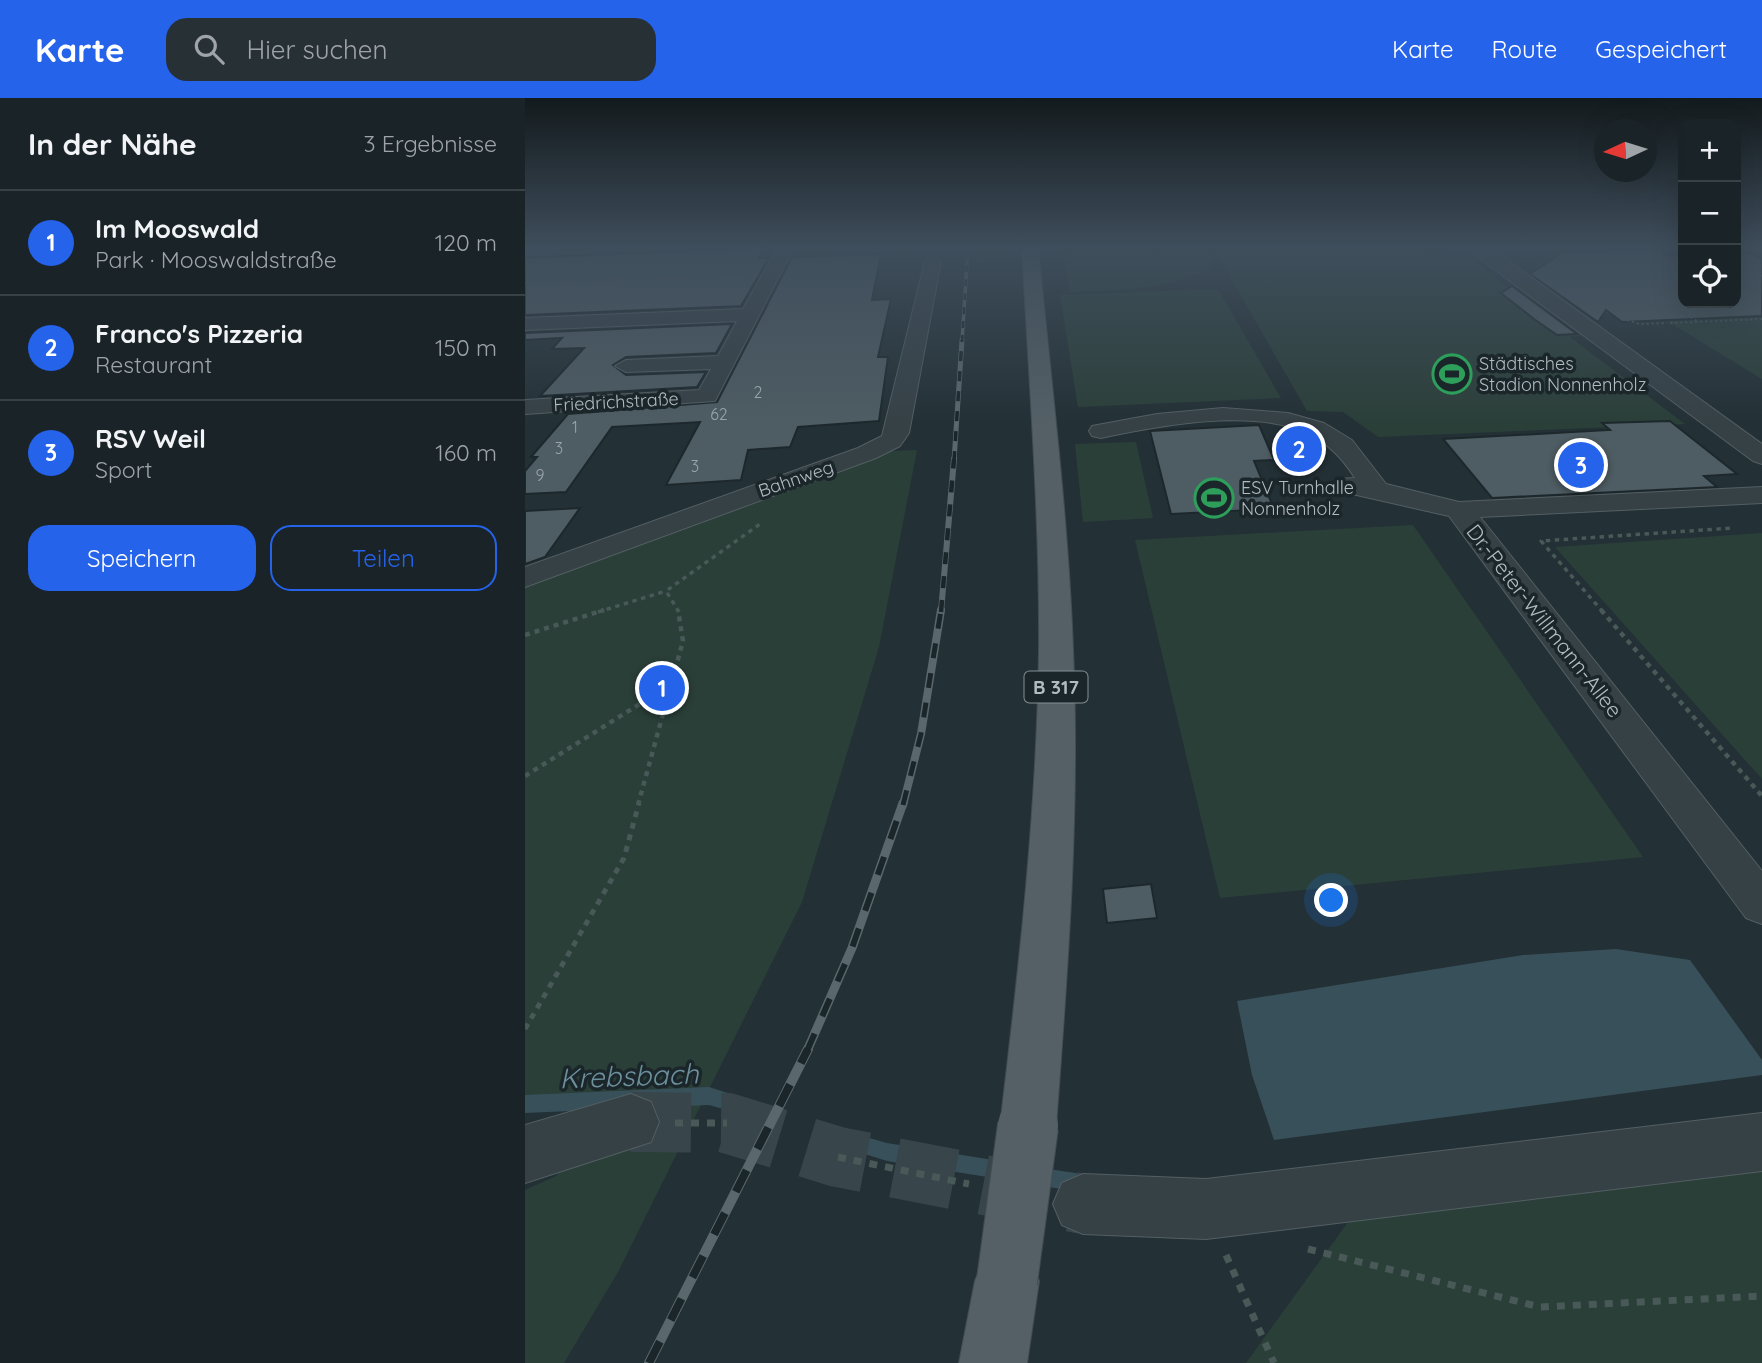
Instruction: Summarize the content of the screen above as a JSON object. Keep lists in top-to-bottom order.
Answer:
{
  "streets": {
    "main road": ["B 317"],
    "street": ["Friedrichstraße", "Bahnweg", "Dr.-Peter-Willmann-Allee"]
  },
  "water": ["Krebsbach"],
  "places": {
    "sports": ["Städtisches Stadion Nonnenholz", "ESV Turnhalle Nonnenholz"]
  },
  "house_numbers": [
    "2",
    "62",
    "1",
    "3",
    "3",
    "9"
  ],
  "north": "left",
  "page": {
    "header": "Karte",
    "search": "Hier suchen",
    "nav": ["Karte", "Route", "Gespeichert"],
    "heading": ["In der Nähe", "3 Ergebnisse"],
    "map_buttons": ["+", "−"],
    "list": [
      {
        "mark": "1",
        "name": "Im Mooswald",
        "note": "Park · Mooswaldstraße",
        "value": "120 m"
      },
      {
        "mark": "2",
        "name": "Franco's Pizzeria",
        "note": "Restaurant",
        "value": "150 m"
      },
      {
        "mark": "3",
        "name": "RSV Weil",
        "note": "Sport",
        "value": "160 m"
      }
    ],
    "pins": ["2", "3", "1"],
    "buttons": ["Speichern", "Teilen"]
  }
}
